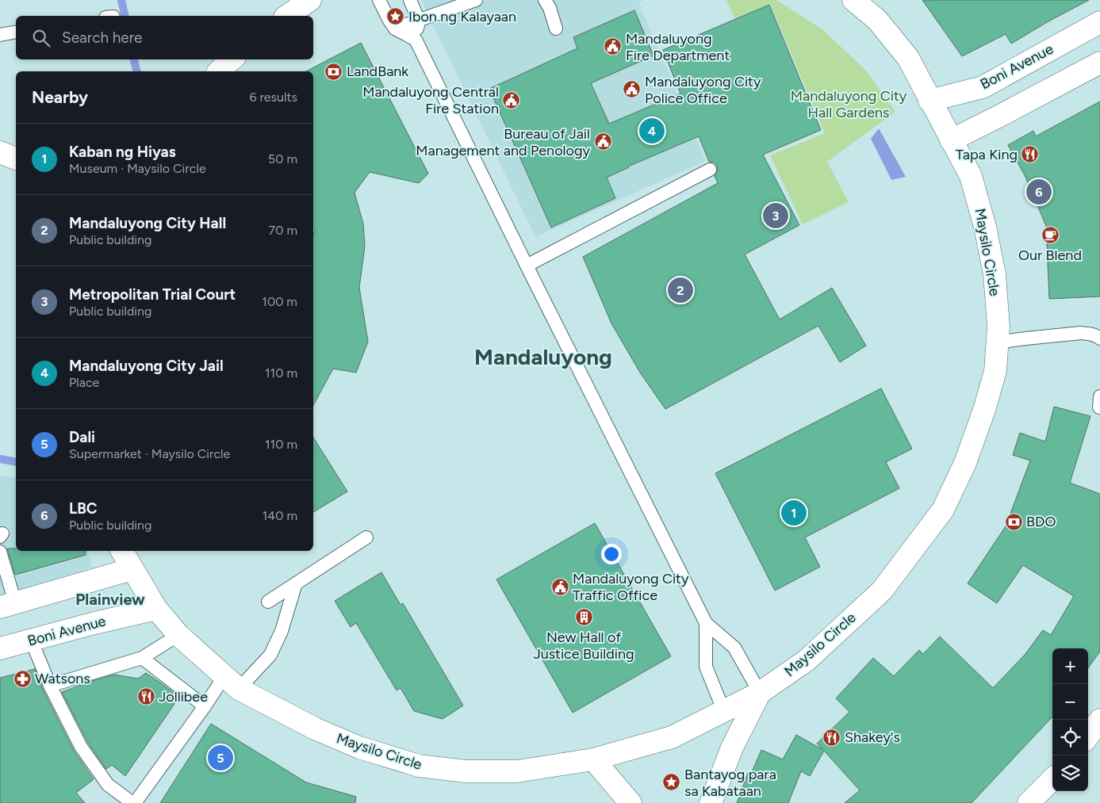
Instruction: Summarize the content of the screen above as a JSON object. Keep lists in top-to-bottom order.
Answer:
{
  "streets": {
    "main road": ["Boni Avenue", "Maysilo Circle"]
  },
  "crossings": [
    ["Boni Avenue", "Maysilo Circle"]
  ],
  "districts": ["Mandaluyong", "Plainview"],
  "parks": ["Mandaluyong City Hall Gardens"],
  "places": {
    "place": ["Ibon ng Kalayaan", "Bantayog para sa Kabataan"],
    "public building": [
      "Mandaluyong Fire Department",
      "Mandaluyong City Police Office",
      "Mandaluyong Central Fire Station",
      "Bureau of Jail Management and Penology",
      "Mandaluyong City Traffic Office"
    ],
    "bank": ["LandBank", "BDO"],
    "restaurant": ["Tapa King", "Jollibee", "Shakey's"],
    "cafe": ["Our Blend"],
    "building": ["New Hall of Justice Building"],
    "pharmacy": ["Watsons"]
  },
  "page": {
    "search": "Search here",
    "heading": ["Nearby", "6 results"],
    "pins": [
      "4",
      "6",
      "3",
      "2",
      "1",
      "5"
    ],
    "list": [
      {
        "mark": "1",
        "name": "Kaban ng Hiyas",
        "note": "Museum · Maysilo Circle",
        "value": "50 m"
      },
      {
        "mark": "2",
        "name": "Mandaluyong City Hall",
        "note": "Public building",
        "value": "70 m"
      },
      {
        "mark": "3",
        "name": "Metropolitan Trial Court",
        "note": "Public building",
        "value": "100 m"
      },
      {
        "mark": "4",
        "name": "Mandaluyong City Jail",
        "note": "Place",
        "value": "110 m"
      },
      {
        "mark": "5",
        "name": "Dali",
        "note": "Supermarket · Maysilo Circle",
        "value": "110 m"
      },
      {
        "mark": "6",
        "name": "LBC",
        "note": "Public building",
        "value": "140 m"
      }
    ],
    "map_buttons": ["+", "−"]
  }
}
